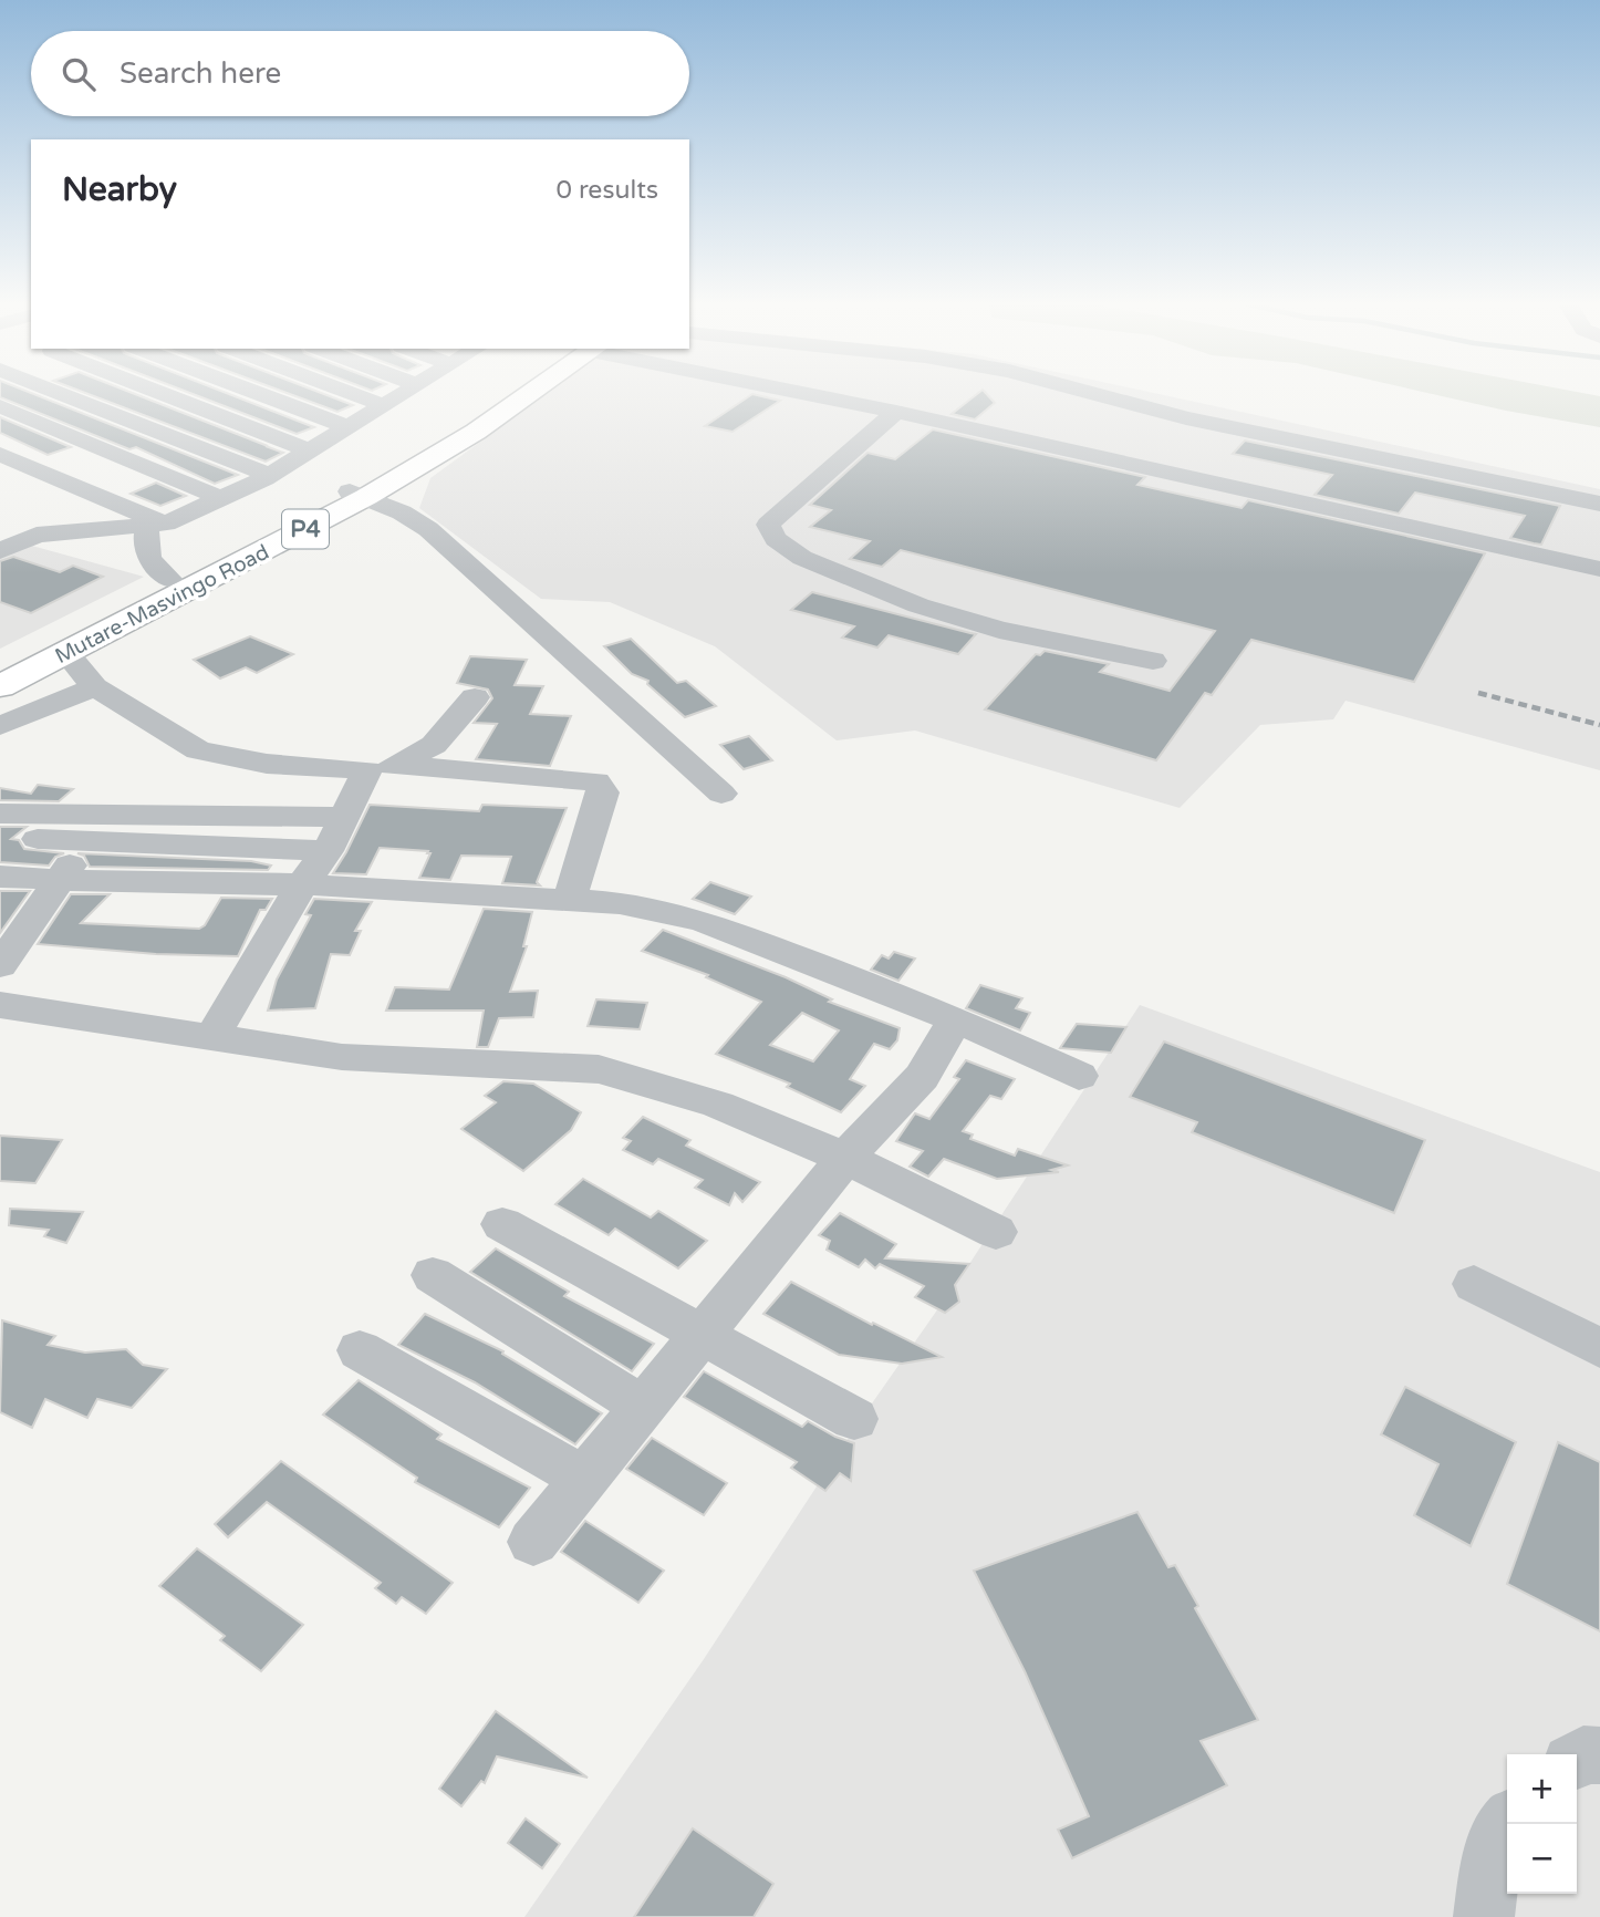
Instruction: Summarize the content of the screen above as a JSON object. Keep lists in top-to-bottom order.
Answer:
{
  "streets": {
    "highway": ["P4", "Mutare-Masvingo Road"]
  },
  "page": {
    "search": "Search here",
    "heading": ["Nearby", "0 results"],
    "map_buttons": ["+", "−"]
  }
}
